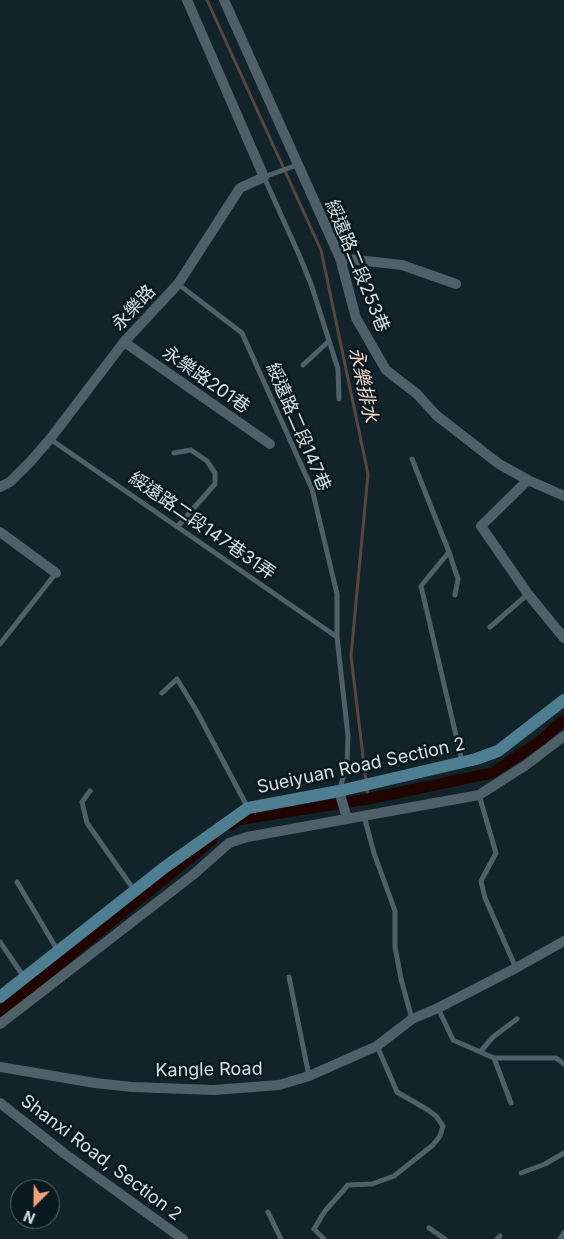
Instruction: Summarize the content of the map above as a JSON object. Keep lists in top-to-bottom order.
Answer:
{
  "streets": {
    "street": [
      "綏遠路二段253巷",
      "永樂路",
      "永樂路201巷",
      "Sueiyuan Road Section 2",
      "Kangle Road",
      "Shanxi Road, Section 2"
    ],
    "lane": ["綏遠路二段147巷", "綏遠路二段147巷31弄"]
  },
  "crossings": [
    ["綏遠路二段253巷", "永樂路"],
    ["永樂路", "永樂路201巷"],
    ["永樂路", "綏遠路二段147巷"],
    ["永樂路", "綏遠路二段147巷31弄"],
    ["綏遠路二段147巷", "綏遠路二段147巷31弄"],
    ["綏遠路二段147巷", "Sueiyuan Road Section 2"]
  ],
  "water": ["永樂排水"],
  "north": "bottom left"
}
